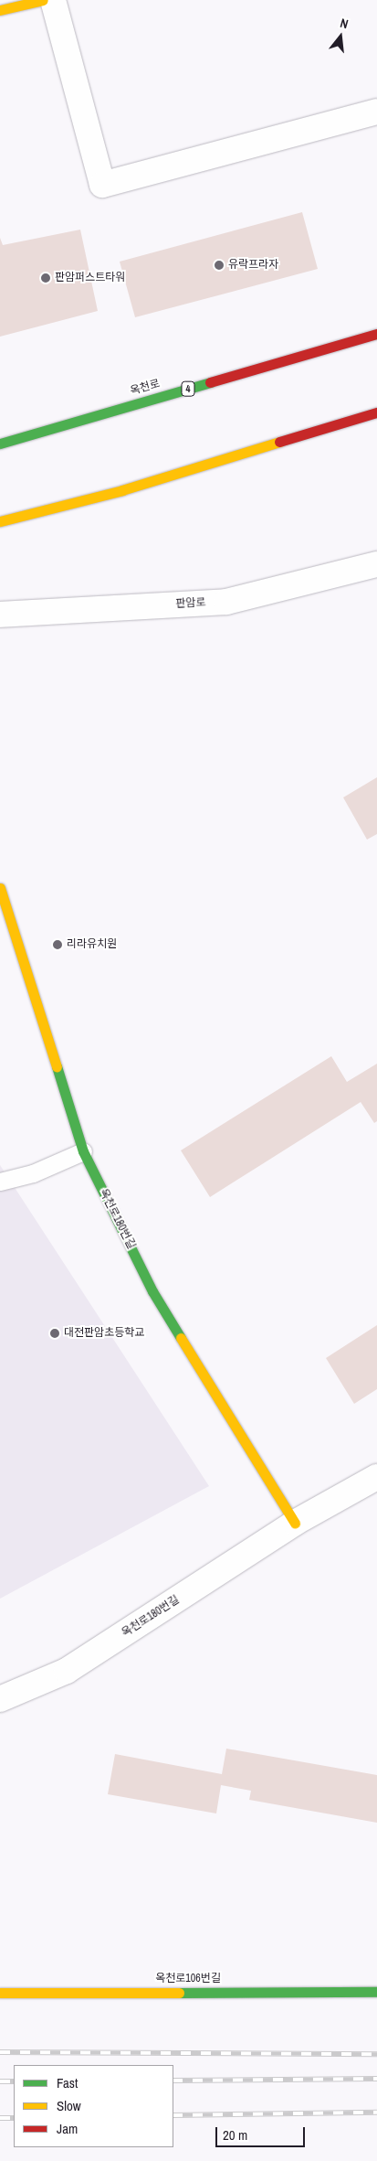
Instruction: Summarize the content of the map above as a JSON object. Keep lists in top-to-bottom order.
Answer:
{
  "streets": {
    "street": [
      "옥천로",
      "4",
      "판암로",
      "옥천로180번길",
      "옥천로106번길"
    ]
  },
  "places": [
    "유락프라자",
    "판암퍼스트타워",
    "리라유치원",
    "대전판암초등학교"
  ],
  "legend": ["Fast", "Slow", "Jam"],
  "scale_bar": "20 m",
  "north": "top"
}
